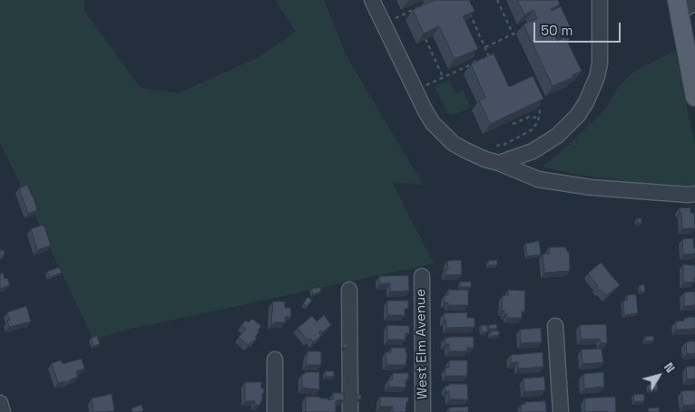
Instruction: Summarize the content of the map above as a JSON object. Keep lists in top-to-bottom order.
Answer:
{
  "streets": {
    "street": ["West Elm Avenue"]
  },
  "scale_bar": "50 m",
  "north": "top right"
}
